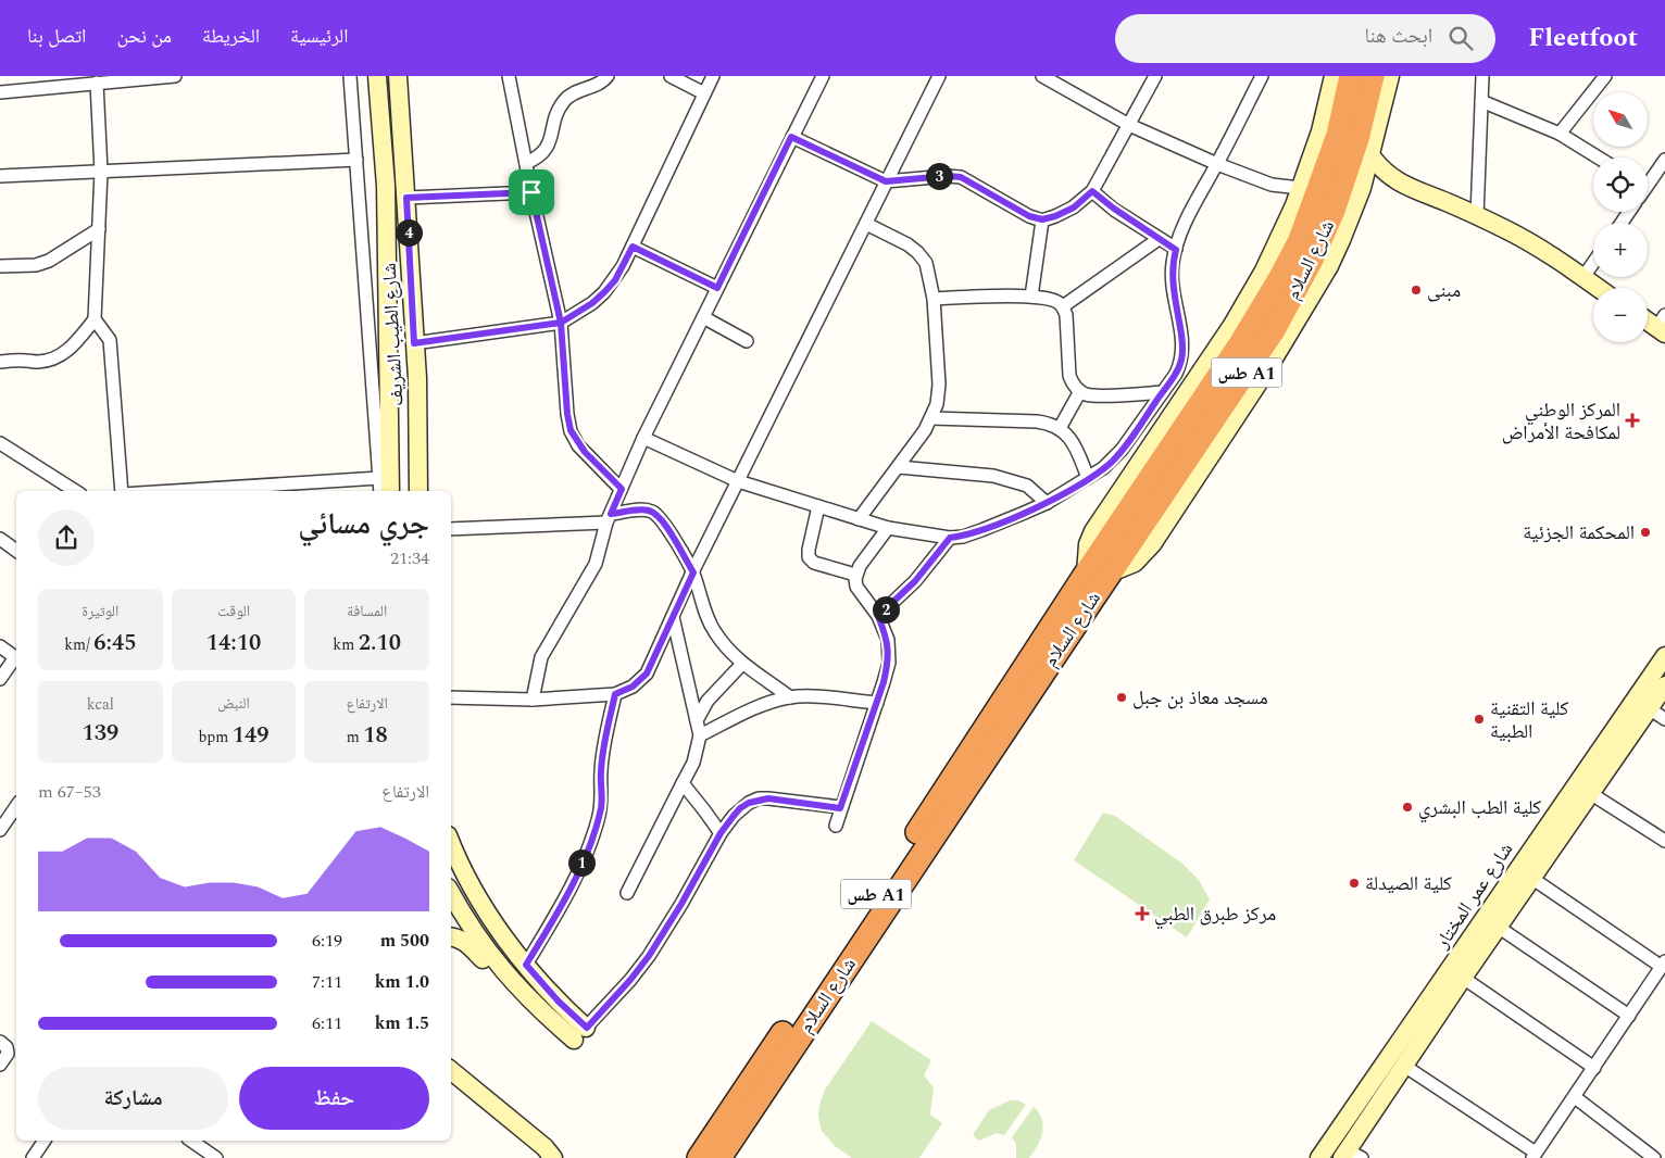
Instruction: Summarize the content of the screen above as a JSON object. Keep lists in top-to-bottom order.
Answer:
{
  "streets": {
    "highway": ["شارع السلام", "طس A1"],
    "street": ["شارع الطيب الشريف", "شارع عمر المختار"]
  },
  "places": {
    "other": [
      "مبنى",
      "المحكمة الجزئية",
      "مسجد معاذ بن جبل",
      "كلية التقنية الطبية",
      "كلية الطب البشري",
      "كلية الصيدلة"
    ],
    "health": ["المركز الوطني لمكافحة الأمراض", "مركز طبرق الطبي"]
  },
  "north": "top left",
  "page": {
    "header": "Fleetfoot",
    "search": "ابحث هنا",
    "nav": [
      "الرئيسية",
      "الخريطة",
      "من نحن",
      "اتصل بنا"
    ],
    "map_buttons": ["+", "−"],
    "pins": [
      "3",
      "4",
      "2",
      "1"
    ],
    "heading": ["جري مسائي", "21:34"],
    "stats": [
      ["المسافة", "2.10 km"],
      ["الوقت", "14:10"],
      ["الوتيرة", "6:45 /km"],
      ["الارتفاع", "18 m"],
      ["النبض", "149 bpm"],
      ["kcal", "139"]
    ],
    "chart": ["الارتفاع", "53–67 m"],
    "list": [
      {
        "name": "500 m",
        "note": "6:19"
      },
      {
        "name": "1.0 km",
        "note": "7:11"
      },
      {
        "name": "1.5 km",
        "note": "6:11"
      }
    ],
    "buttons": ["حفظ", "مشاركة"]
  }
}
